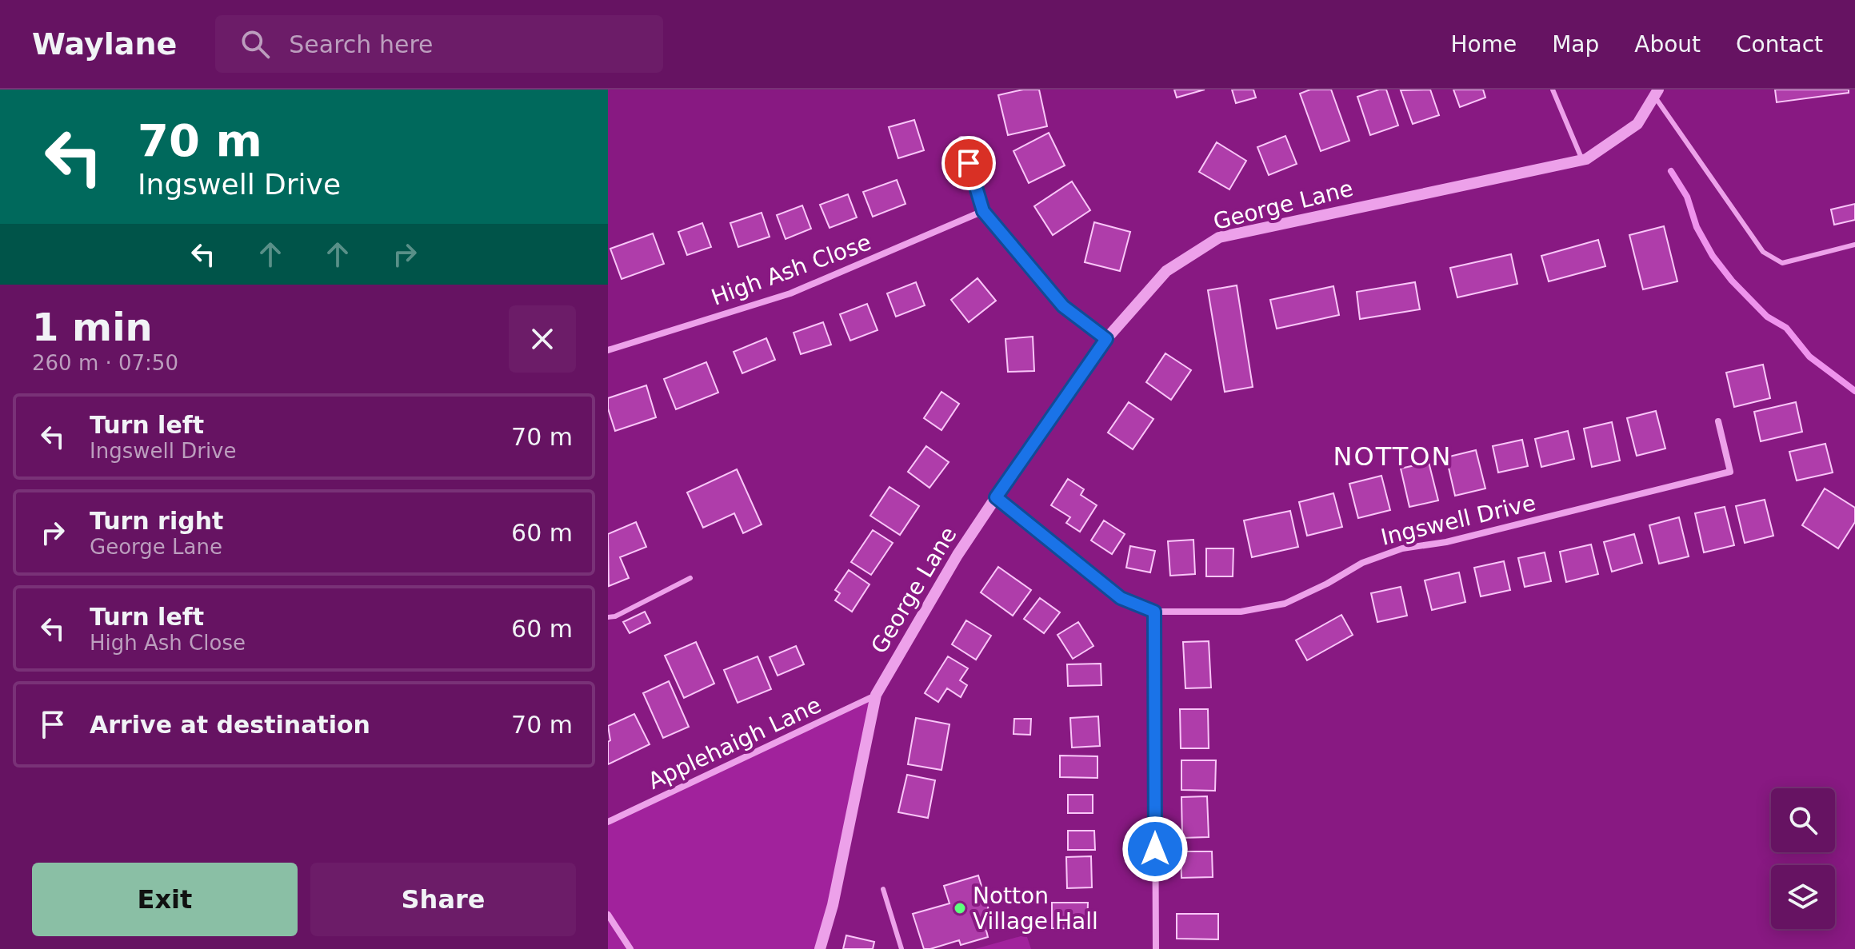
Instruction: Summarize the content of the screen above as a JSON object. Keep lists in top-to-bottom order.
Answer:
{
  "streets": {
    "street": [
      "George Lane",
      "High Ash Close",
      "Ingswell Drive",
      "Applehaigh Lane"
    ]
  },
  "crossings": [
    ["George Lane", "Ingswell Drive"],
    ["George Lane", "Applehaigh Lane"]
  ],
  "districts": ["NOTTON"],
  "places": ["Notton Village Hall"],
  "page": {
    "header": "Waylane",
    "search": "Search here",
    "nav": [
      "Home",
      "Map",
      "About",
      "Contact"
    ],
    "turn": ["70 m", "Ingswell Drive"],
    "heading": ["1 min", "260 m · 07:50"],
    "list": [
      {
        "name": "Turn left",
        "note": "Ingswell Drive",
        "value": "70 m"
      },
      {
        "name": "Turn right",
        "note": "George Lane",
        "value": "60 m"
      },
      {
        "name": "Turn left",
        "note": "High Ash Close",
        "value": "60 m"
      },
      {
        "name": "Arrive at destination",
        "value": "70 m"
      }
    ],
    "buttons": ["Exit", "Share"]
  }
}
